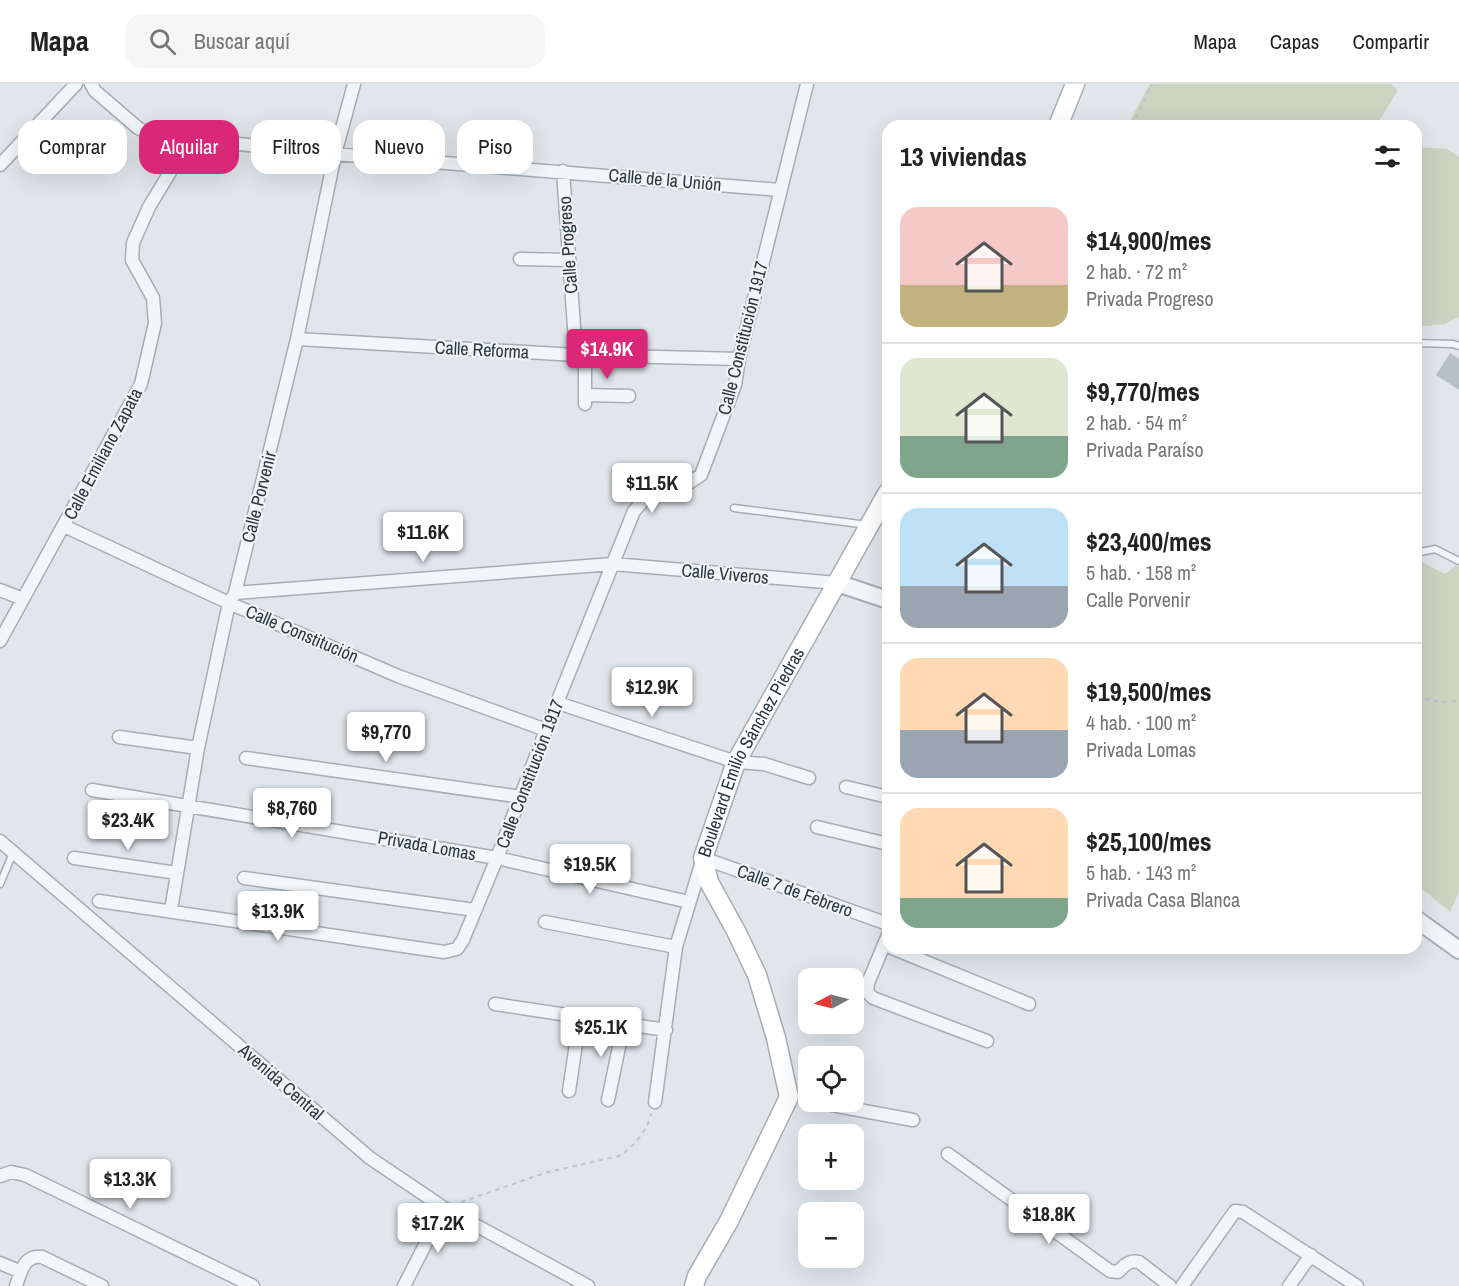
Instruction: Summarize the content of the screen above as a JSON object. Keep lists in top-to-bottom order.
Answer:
{
  "streets": {
    "main road": ["Boulevard Emilio Sánchez Piedras"],
    "street": [
      "Calle de la Unión",
      "Calle Progreso",
      "Calle Constitución 1917",
      "Calle Reforma",
      "Calle Emiliano Zapata",
      "Calle Porvenir",
      "Calle Viveros",
      "Calle Constitución",
      "Privada Lomas",
      "Calle 7 de Febrero",
      "Avenida Central"
    ]
  },
  "crossings": [
    ["Calle de la Unión", "Calle Progreso"],
    ["Calle de la Unión", "Calle Constitución 1917"],
    ["Calle Progreso", "Calle Reforma"],
    ["Calle Constitución 1917", "Calle Reforma"],
    ["Calle Constitución 1917", "Calle Porvenir"],
    ["Calle Constitución 1917", "Calle Viveros"],
    ["Calle Constitución 1917", "Calle Constitución"],
    ["Calle Constitución 1917", "Privada Lomas"],
    ["Calle Reforma", "Calle Porvenir"],
    ["Calle Emiliano Zapata", "Calle Constitución"],
    ["Calle Porvenir", "Calle Viveros"],
    ["Calle Porvenir", "Calle Constitución"],
    ["Calle Porvenir", "Privada Lomas"],
    ["Calle Viveros", "Calle Constitución"],
    ["Calle Viveros", "Boulevard Emilio Sánchez Piedras"],
    ["Boulevard Emilio Sánchez Piedras", "Calle 7 de Febrero"]
  ],
  "north": "left",
  "page": {
    "header": "Mapa",
    "search": "Buscar aquí",
    "nav": ["Mapa", "Capas", "Compartir"],
    "chip": [
      "Comprar",
      "Alquilar",
      "Filtros",
      "Nuevo",
      "Piso"
    ],
    "heading": "13 viviendas",
    "list": [
      {
        "name": "$14,900/mes",
        "note": "2 hab. · 72 m² · Privada Progreso"
      },
      {
        "name": "$9,770/mes",
        "note": "2 hab. · 54 m² · Privada Paraíso"
      },
      {
        "name": "$23,400/mes",
        "note": "5 hab. · 158 m² · Calle Porvenir"
      },
      {
        "name": "$19,500/mes",
        "note": "4 hab. · 100 m² · Privada Lomas"
      },
      {
        "name": "$25,100/mes",
        "note": "5 hab. · 143 m² · Privada Casa Blanca"
      }
    ],
    "price": [
      "$14.9K",
      "$11.5K",
      "$11.6K",
      "$12.9K",
      "$9,770",
      "$8,760",
      "$23.4K",
      "$19.5K",
      "$13.9K",
      "$25.1K",
      "$13.3K",
      "$18.8K",
      "$17.2K"
    ],
    "map_buttons": ["+", "−"]
  }
}
